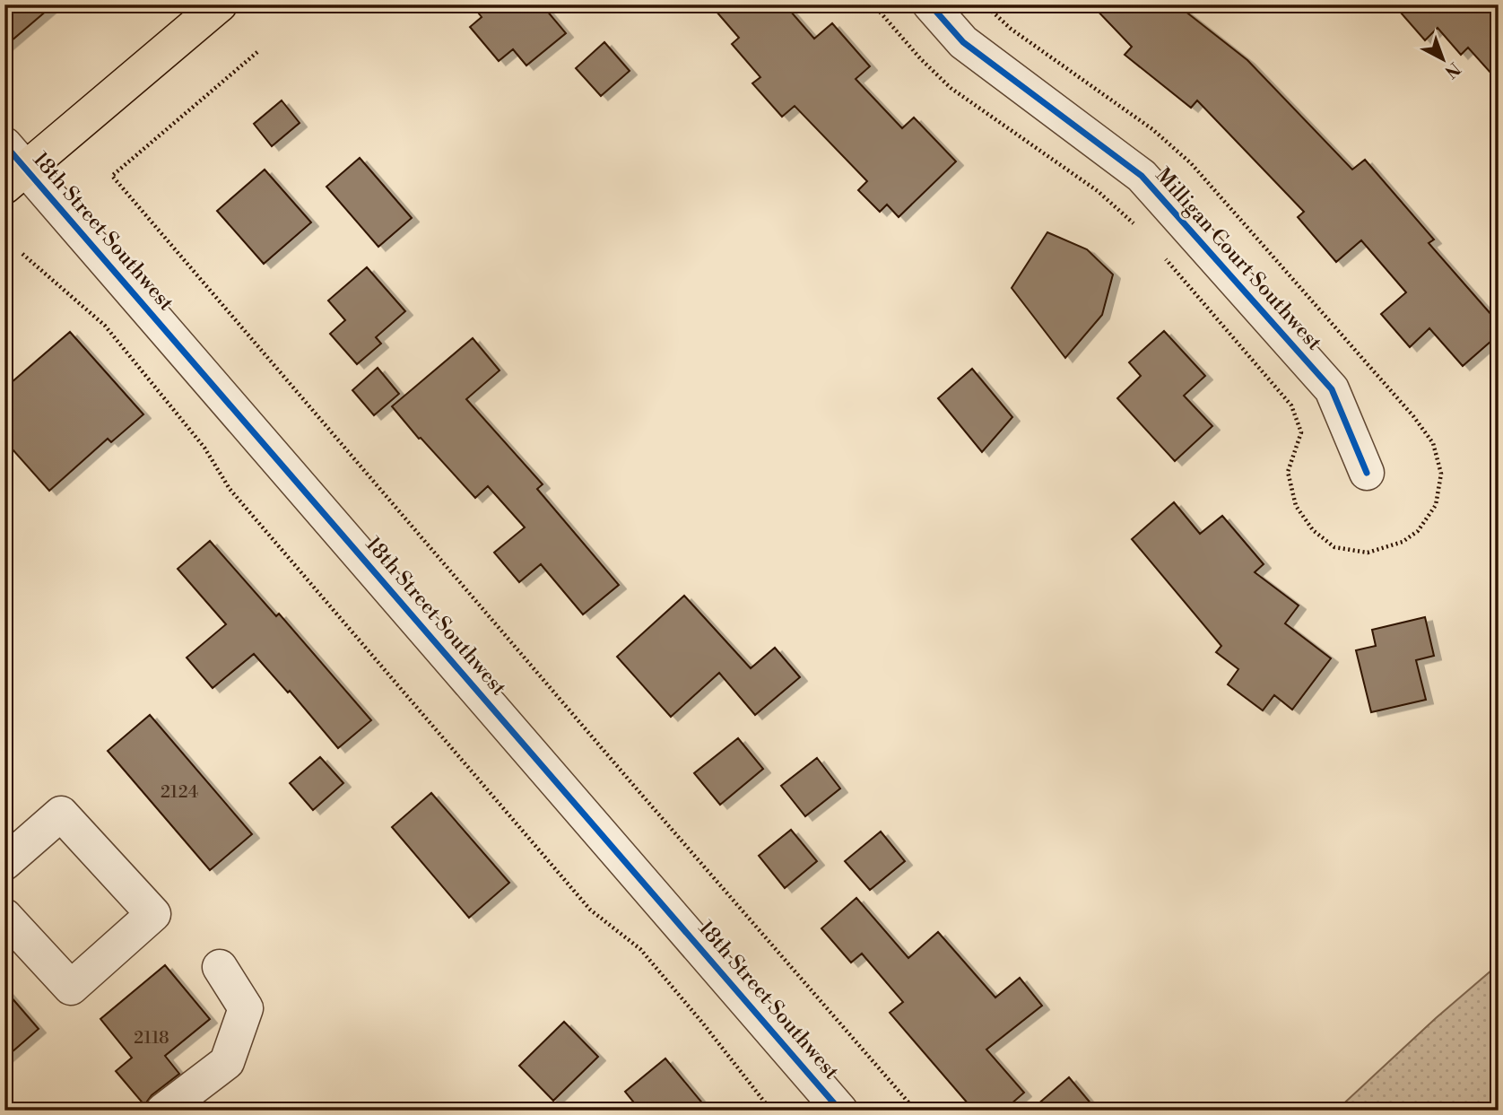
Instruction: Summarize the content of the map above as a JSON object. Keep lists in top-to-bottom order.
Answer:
{
  "streets": {
    "street": ["18th Street Southwest", "Milligan Court Southwest"]
  },
  "house_numbers": ["2124", "2118"],
  "north": "bottom right"
}
